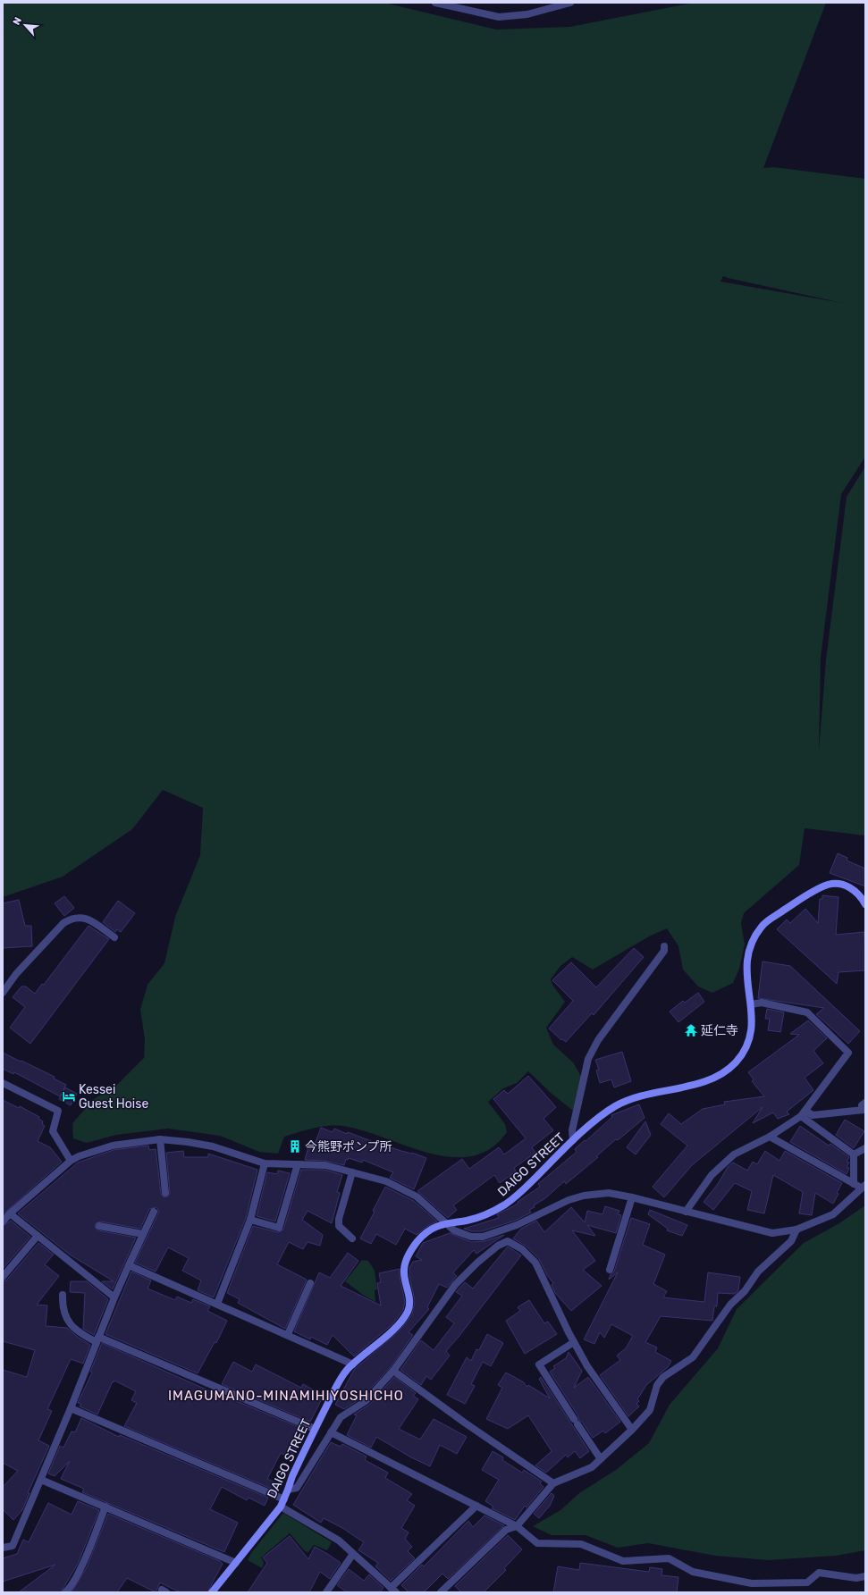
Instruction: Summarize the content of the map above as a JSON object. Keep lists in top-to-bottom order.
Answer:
{
  "streets": {
    "main road": ["DAIGO STREET"]
  },
  "districts": ["IMAGUMANO-MINAMIHIYOSHICHO"],
  "places": {
    "temple": ["延仁寺"],
    "hotel": ["Kessei Guest Hoise"],
    "building": ["今熊野ポンプ所"]
  },
  "north": "top left"
}
